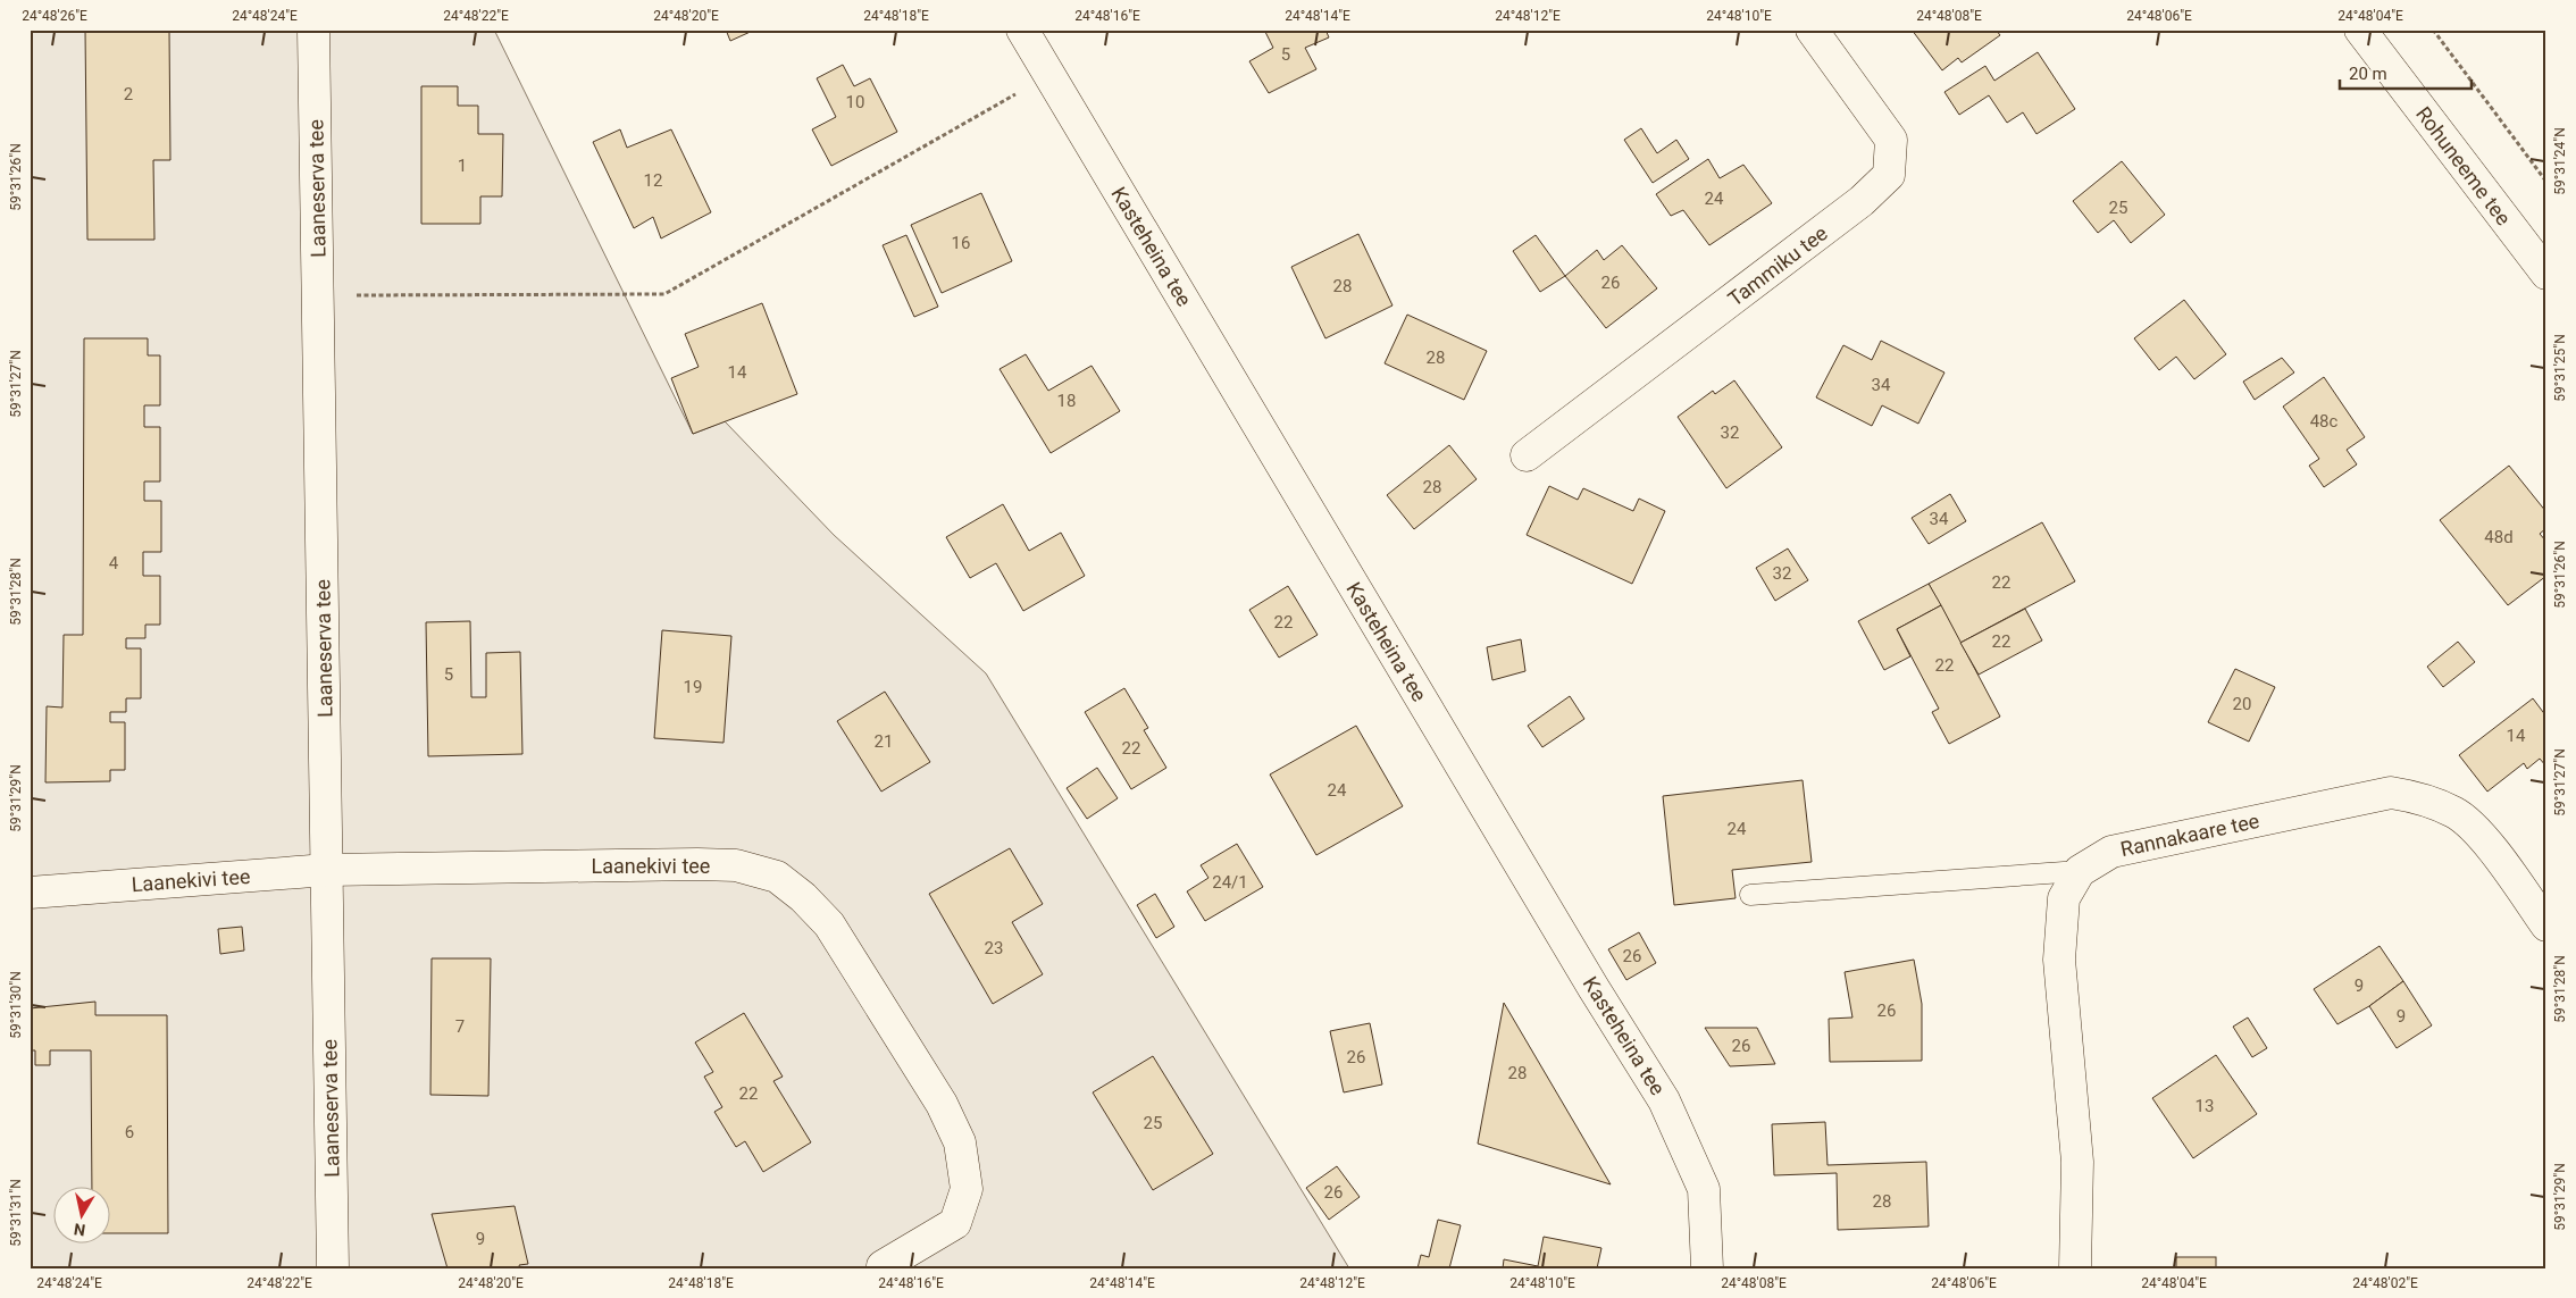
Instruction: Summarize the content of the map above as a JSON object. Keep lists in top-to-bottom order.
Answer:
{
  "streets": {
    "street": [
      "Rohuneeme tee",
      "Laaneserva tee",
      "Kasteheina tee",
      "Tammiku tee",
      "Rannakaare tee",
      "Laanekivi tee"
    ]
  },
  "crossings": [
    ["Laaneserva tee", "Laanekivi tee"]
  ],
  "house_numbers": [
    "5",
    "2",
    "10",
    "1",
    "12",
    "24",
    "25",
    "16",
    "26",
    "28",
    "28",
    "14",
    "34",
    "18",
    "48c",
    "32",
    "28",
    "34",
    "48d",
    "4",
    "32",
    "22",
    "22",
    "22",
    "22",
    "5",
    "19",
    "20",
    "14",
    "21",
    "22",
    "24",
    "24",
    "24/1",
    "23",
    "26",
    "9",
    "26",
    "9",
    "7",
    "26",
    "26",
    "28",
    "22",
    "13",
    "25",
    "6",
    "26",
    "28",
    "9"
  ],
  "scale_bar": "20 m",
  "north": "bottom",
  "coordinates": [
    "24°48'26\"E",
    "24°48'24\"E",
    "24°48'22\"E",
    "24°48'20\"E",
    "24°48'18\"E",
    "24°48'16\"E",
    "24°48'14\"E",
    "24°48'12\"E",
    "24°48'10\"E",
    "24°48'08\"E",
    "24°48'06\"E",
    "24°48'04\"E",
    "59°31'24\"N",
    "59°31'26\"N",
    "59°31'25\"N",
    "59°31'27\"N",
    "59°31'28\"N",
    "59°31'29\"N",
    "59°31'30\"N",
    "59°31'31\"N",
    "24°48'02\"E"
  ]
}
